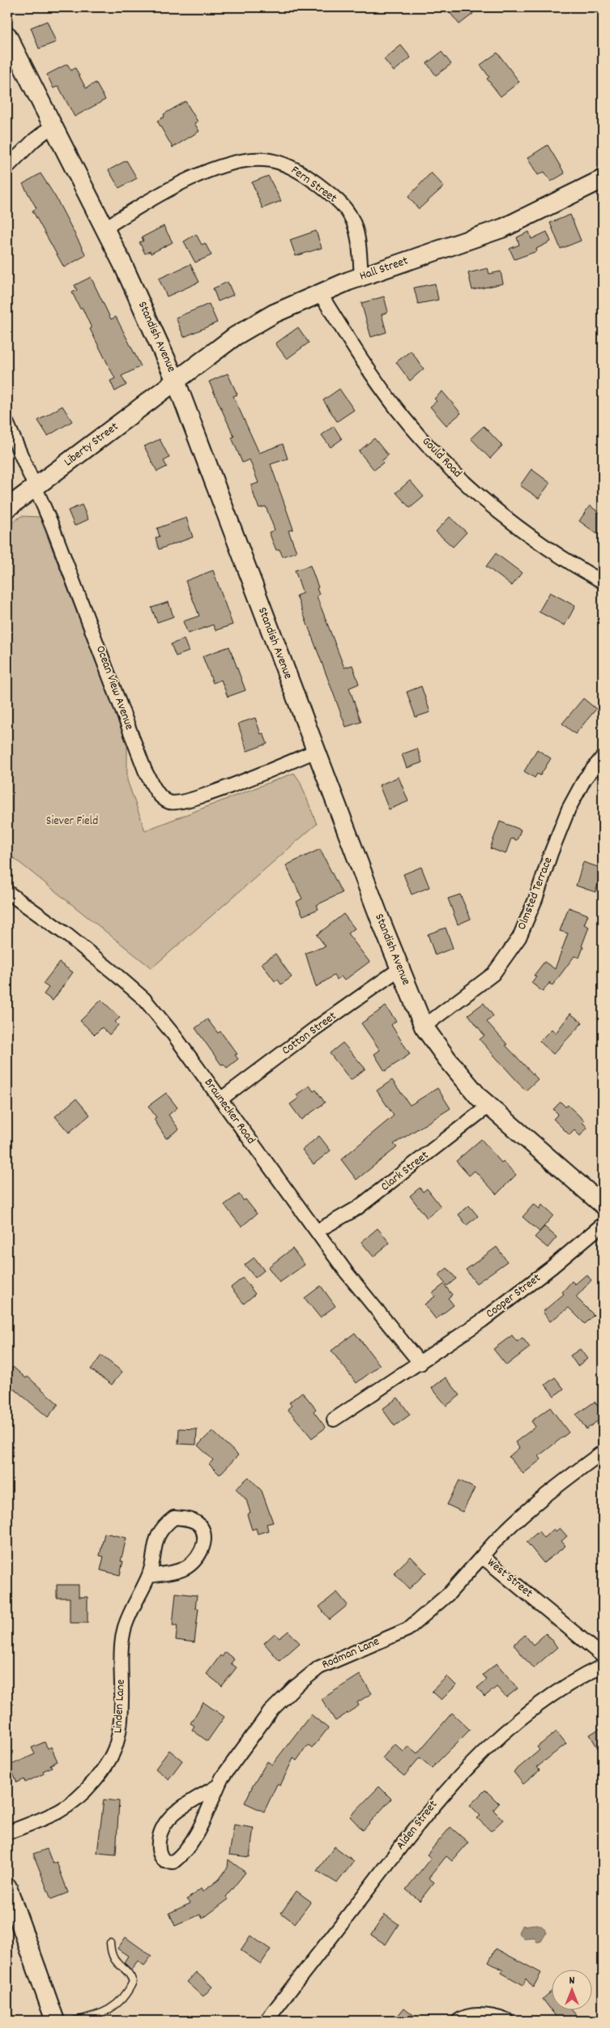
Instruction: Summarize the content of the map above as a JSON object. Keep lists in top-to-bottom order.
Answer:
{
  "streets": {
    "street": [
      "Fern Street",
      "Hall Street",
      "Standish Avenue",
      "Liberty Street",
      "Gould Road",
      "Ocean View Avenue",
      "Olmsted Terrace",
      "Cotton Street",
      "Braunecker Road",
      "Clark Street",
      "Cooper Street",
      "West Street",
      "Rodman Lane",
      "Linden Lane",
      "Alden Street"
    ]
  },
  "crossings": [
    ["Fern Street", "Hall Street"],
    ["Fern Street", "Standish Avenue"],
    ["Hall Street", "Standish Avenue"],
    ["Hall Street", "Liberty Street"],
    ["Hall Street", "Gould Road"],
    ["Standish Avenue", "Liberty Street"],
    ["Standish Avenue", "Ocean View Avenue"],
    ["Standish Avenue", "Olmsted Terrace"],
    ["Standish Avenue", "Cotton Street"],
    ["Standish Avenue", "Clark Street"],
    ["Liberty Street", "Ocean View Avenue"],
    ["Cotton Street", "Braunecker Road"],
    ["Braunecker Road", "Clark Street"],
    ["Braunecker Road", "Cooper Street"],
    ["West Street", "Rodman Lane"]
  ],
  "parks": ["Siever Field"],
  "north": "top"
}
